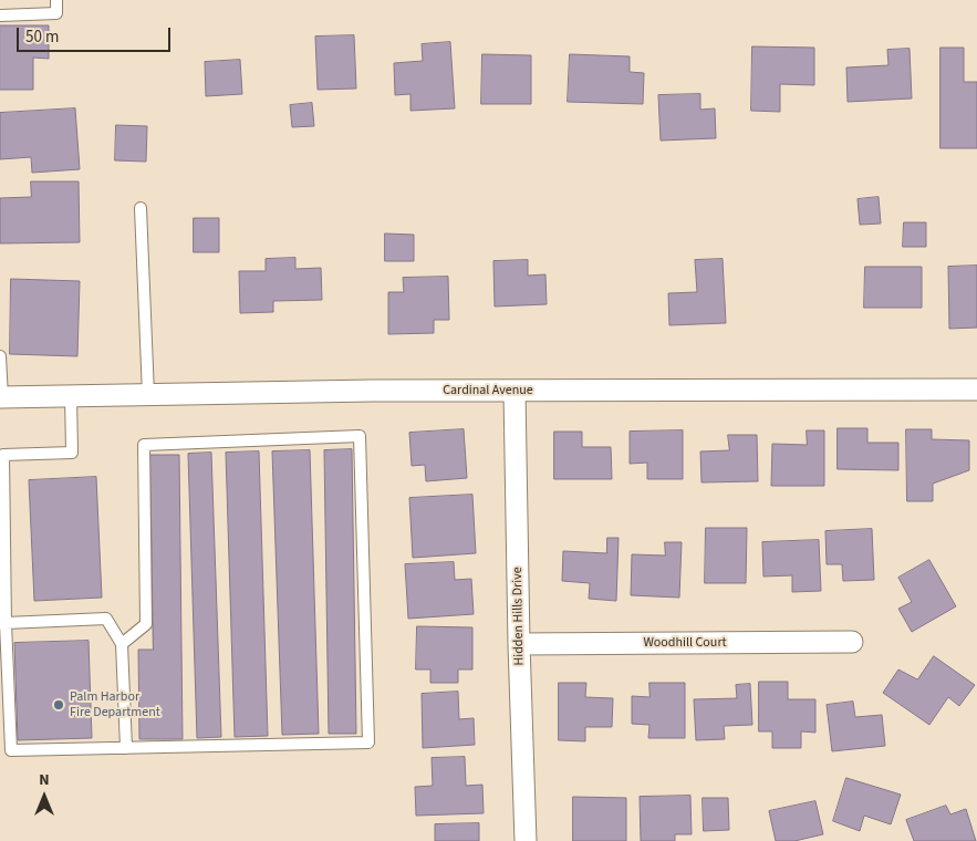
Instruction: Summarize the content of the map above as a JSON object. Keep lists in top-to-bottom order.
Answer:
{
  "streets": {
    "street": ["Cardinal Avenue", "Hidden Hills Drive", "Woodhill Court"]
  },
  "crossings": [
    ["Cardinal Avenue", "Hidden Hills Drive"],
    ["Hidden Hills Drive", "Woodhill Court"]
  ],
  "places": ["Palm Harbor Fire Department"],
  "scale_bar": "50 m",
  "north": "top"
}
